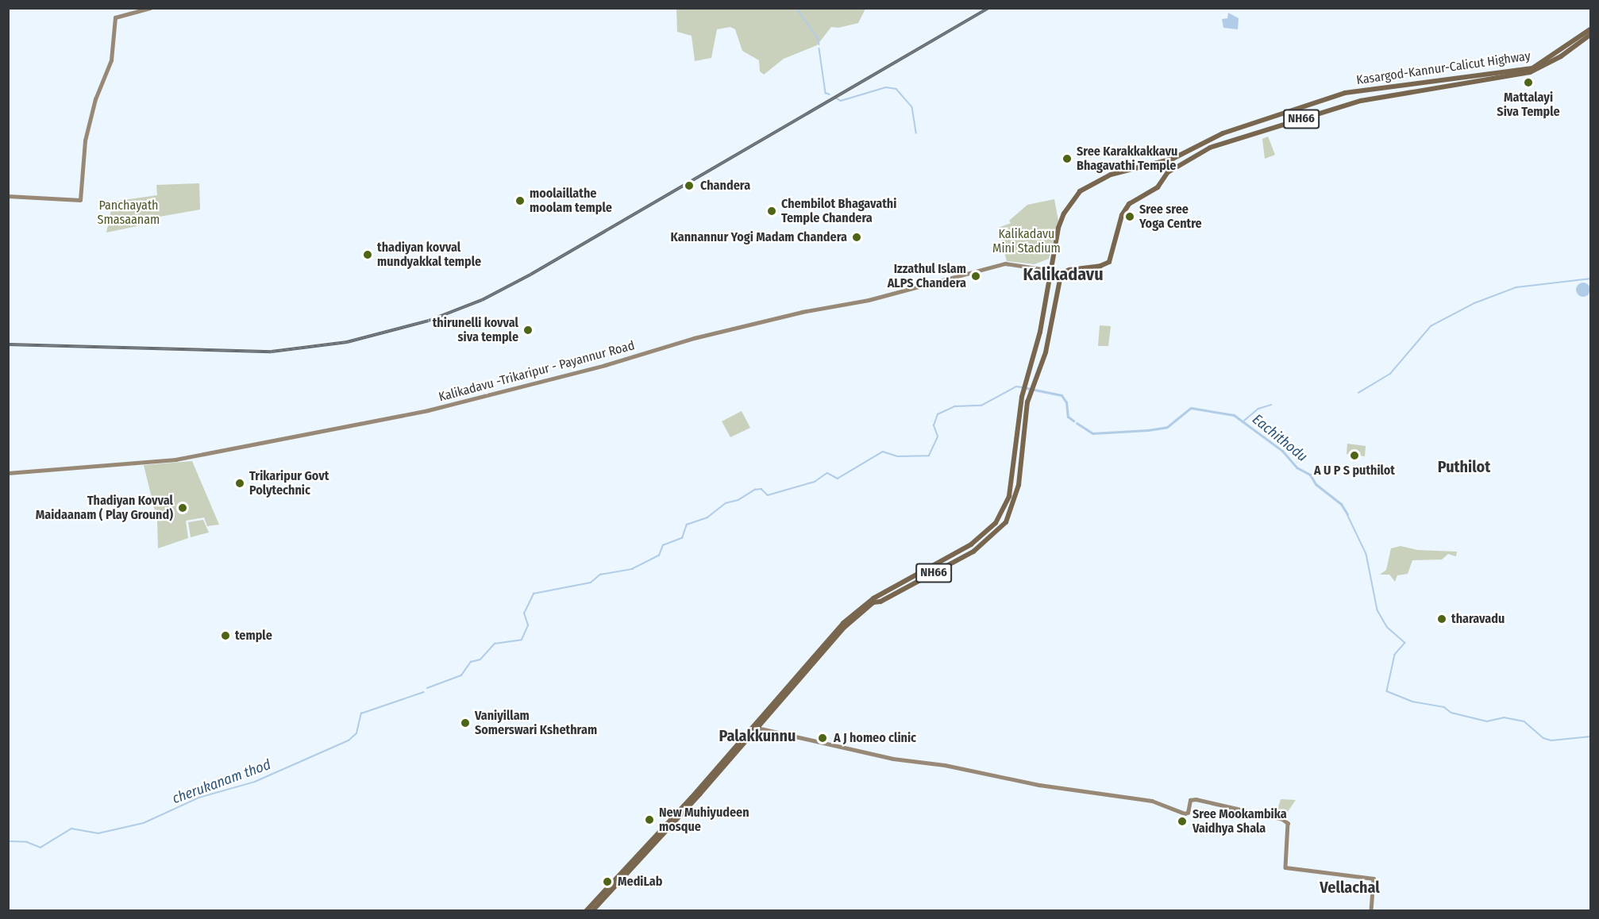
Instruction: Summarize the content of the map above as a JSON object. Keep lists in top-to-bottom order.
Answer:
{
  "streets": {
    "highway": ["Kasargod-Kannur-Calicut Highway", "NH66"],
    "main road": ["Kalikadavu -Trikaripur - Payannur Road"]
  },
  "crossings": [
    ["Kasargod-Kannur-Calicut Highway", "Kalikadavu -Trikaripur - Payannur Road"]
  ],
  "districts": [
    "Kalikadavu",
    "Puthilot",
    "Palakkunnu",
    "Vellachal"
  ],
  "water": ["Eachithodu", "cherukanam thod"],
  "parks": ["Panchayath Smasaanam", "Kalikadavu Mini Stadium"],
  "places": [
    "Mattalayi Siva Temple",
    "Sree Karakkakkavu Bhagavathi Temple",
    "Chandera",
    "moolaillathe moolam temple",
    "Chembilot Bhagavathi Temple Chandera",
    "Sree sree Yoga Centre",
    "Kannannur Yogi Madam Chandera",
    "thadiyan kovval mundyakkal temple",
    "Izzathul Islam ALPS Chandera",
    "thirunelli kovval siva temple",
    "A U P S puthilot",
    "Trikaripur Govt Polytechnic",
    "Thadiyan Kovval Maidaanam ( Play Ground)",
    "tharavadu",
    "temple",
    "Vaniyillam Somerswari Kshethram",
    "A J homeo clinic",
    "New Muhiyudeen mosque",
    "Sree Mookambika Vaidhya Shala",
    "MediLab"
  ]
}
